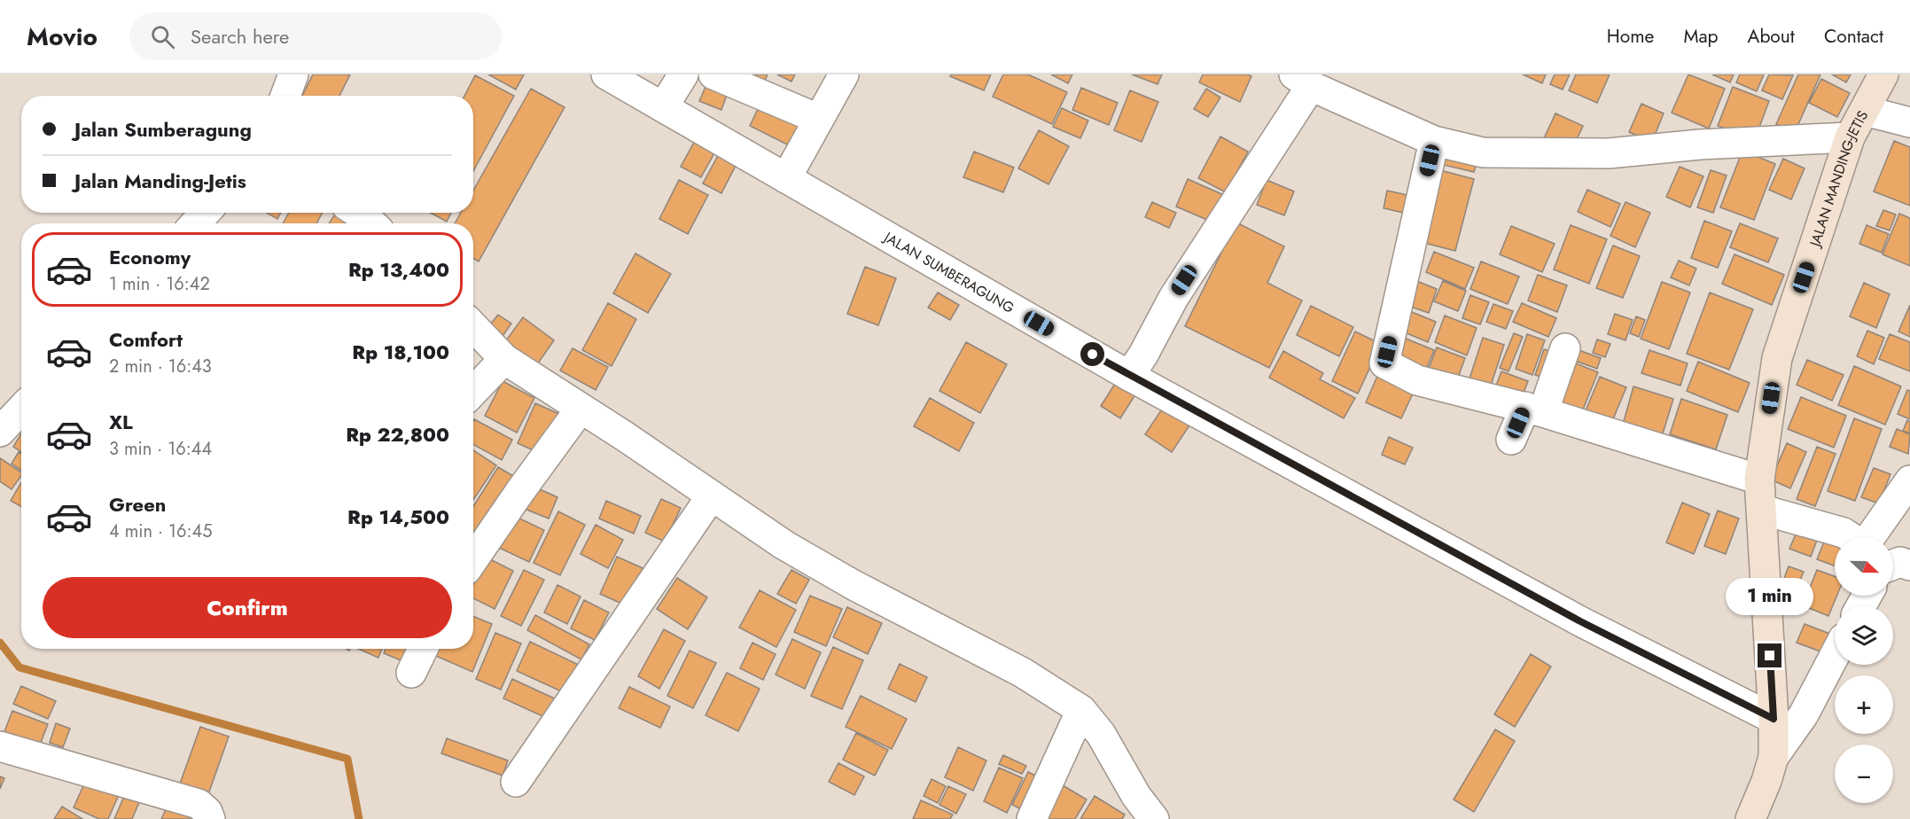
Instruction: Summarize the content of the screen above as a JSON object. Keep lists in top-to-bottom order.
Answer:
{
  "streets": {
    "main road": ["JALAN MANDING-JETIS"],
    "street": ["JALAN SUMBERAGUNG"]
  },
  "crossings": [
    ["JALAN MANDING-JETIS", "JALAN SUMBERAGUNG"]
  ],
  "north": "right",
  "page": {
    "header": "Movio",
    "search": "Search here",
    "nav": [
      "Home",
      "Map",
      "About",
      "Contact"
    ],
    "banner": ["Jalan Sumberagung", "Jalan Manding-Jetis"],
    "list": [
      {
        "name": "Economy",
        "note": "1 min · 16:42",
        "value": "Rp 13,400"
      },
      {
        "name": "Comfort",
        "note": "2 min · 16:43",
        "value": "Rp 18,100"
      },
      {
        "name": "XL",
        "note": "3 min · 16:44",
        "value": "Rp 22,800"
      },
      {
        "name": "Green",
        "note": "4 min · 16:45",
        "value": "Rp 14,500"
      }
    ],
    "map_buttons": ["+", "−"],
    "buttons": "Confirm",
    "bubble": "1 min"
  }
}
